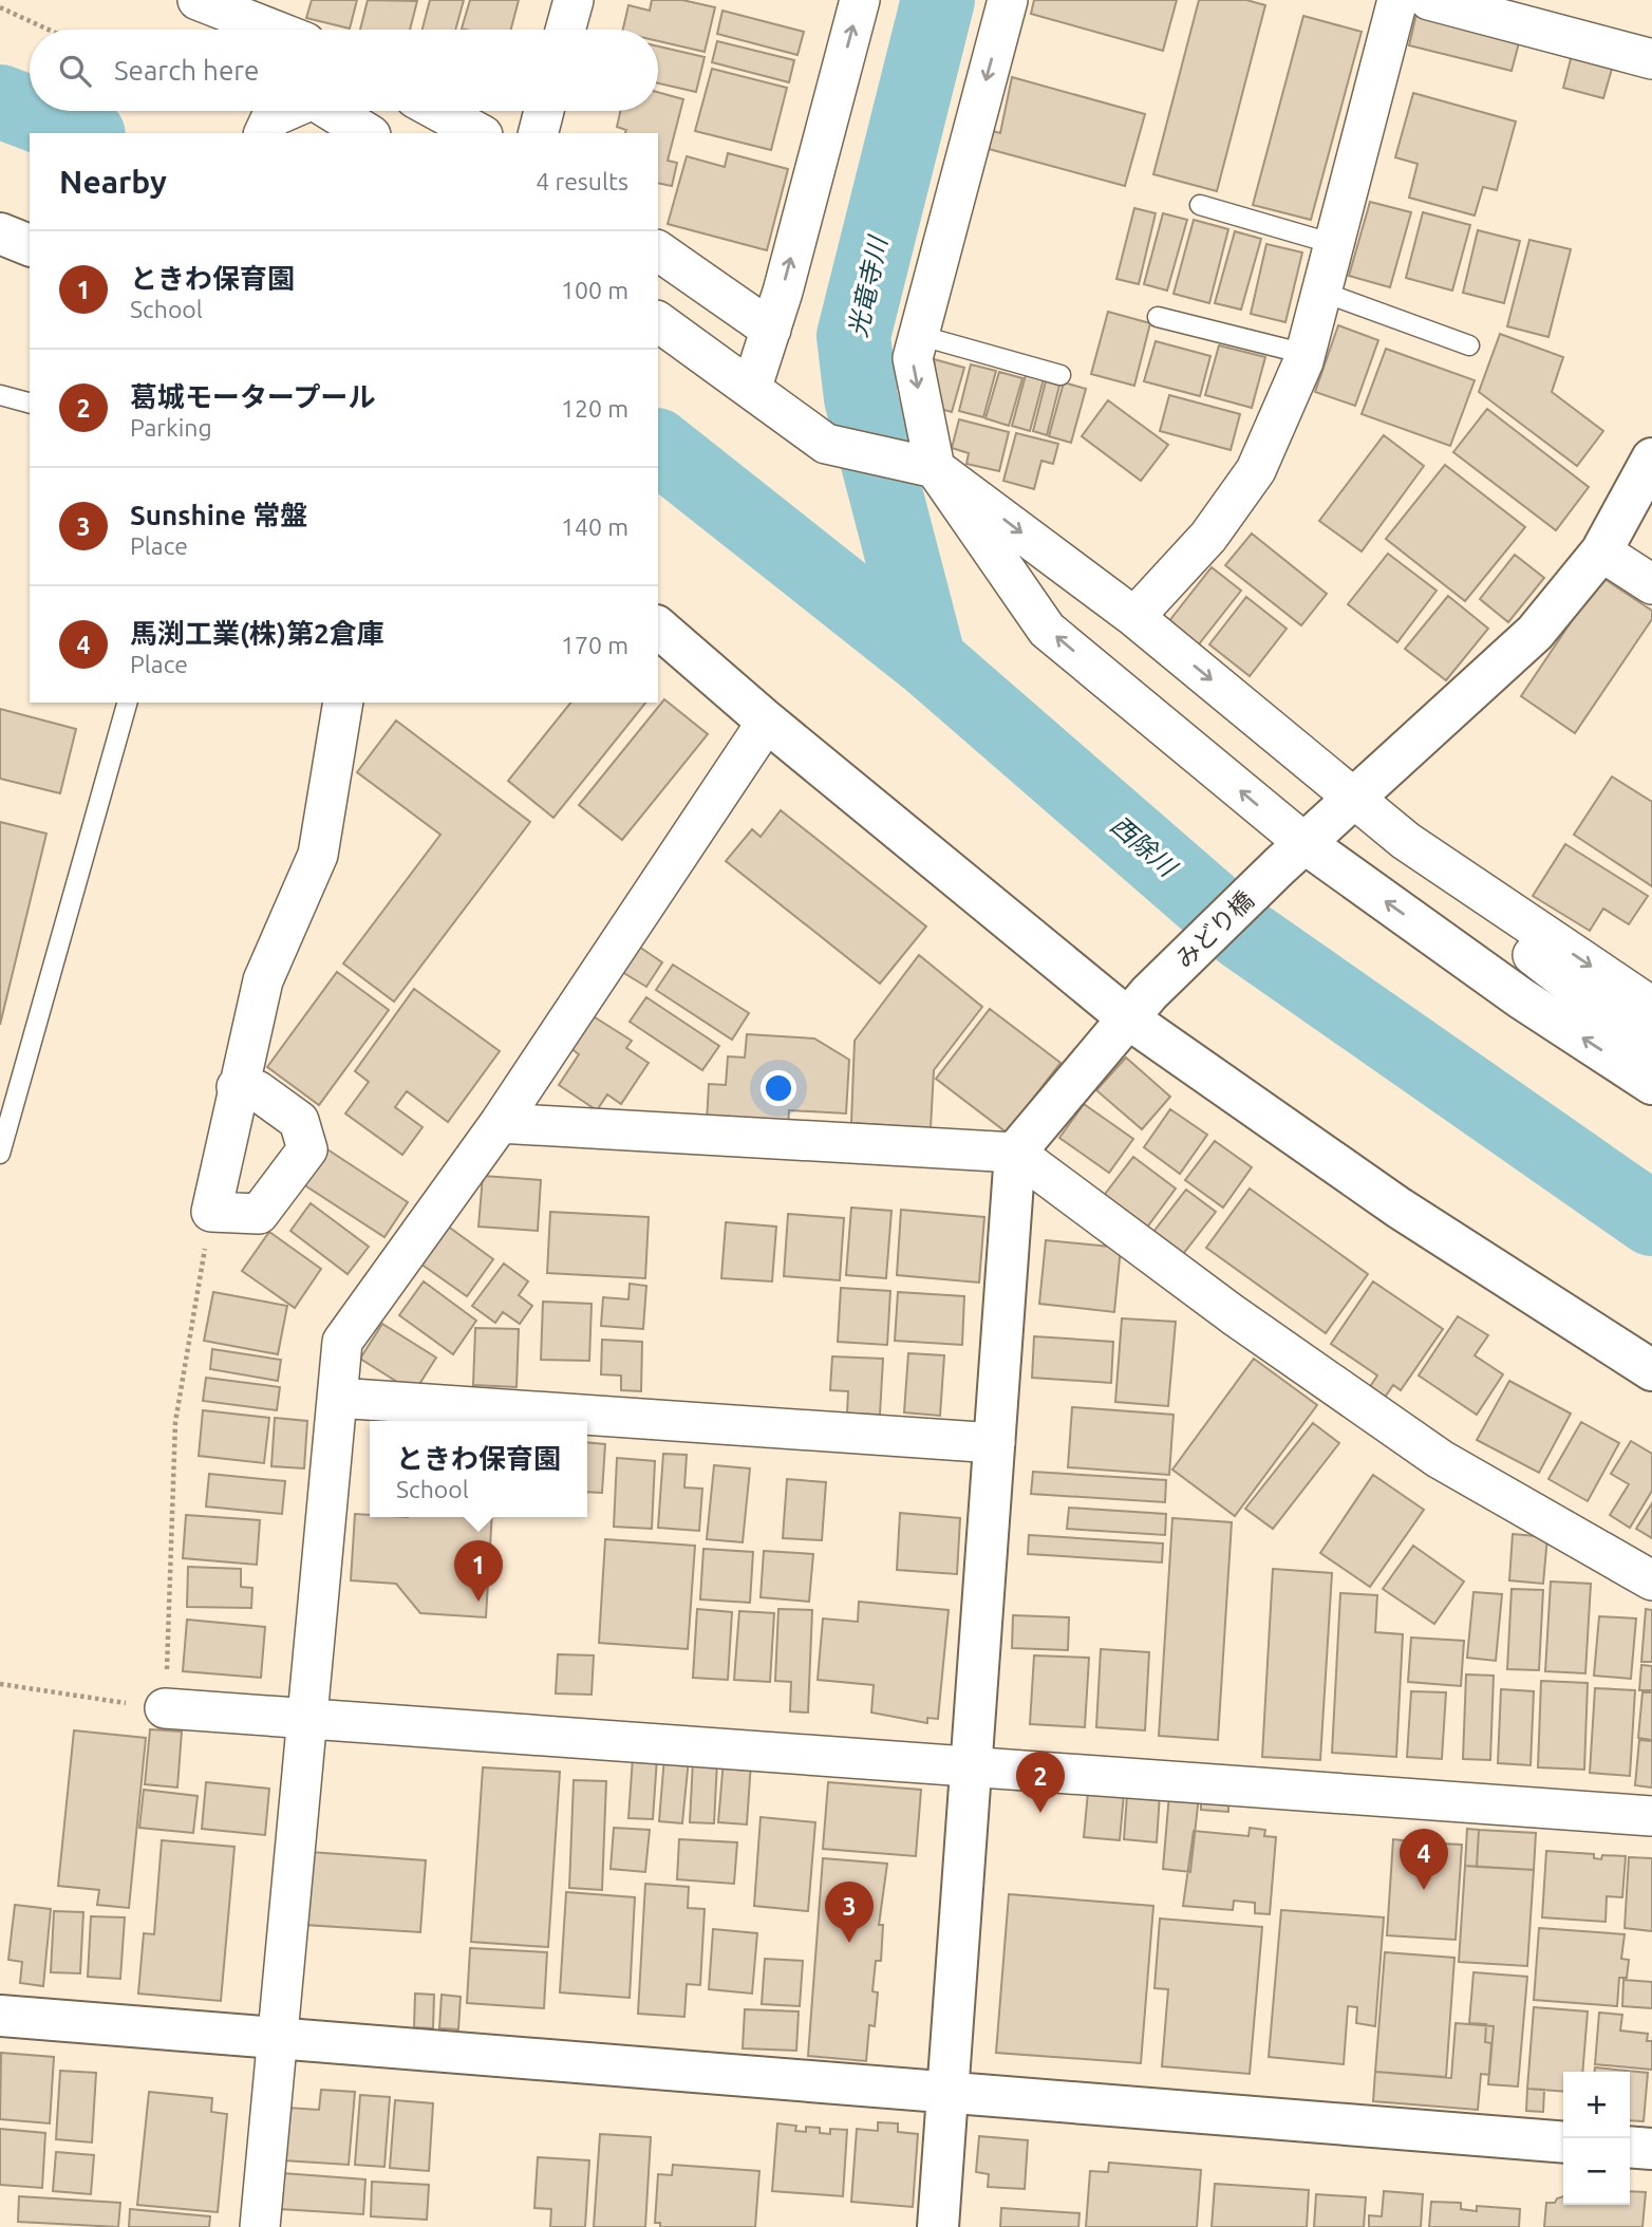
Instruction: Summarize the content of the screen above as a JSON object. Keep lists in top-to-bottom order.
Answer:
{
  "streets": {
    "street": ["みどり橋"]
  },
  "water": ["光竜寺川", "西除川"],
  "page": {
    "search": "Search here",
    "heading": ["Nearby", "4 results"],
    "list": [
      {
        "mark": "1",
        "name": "ときわ保育園",
        "note": "School",
        "value": "100 m"
      },
      {
        "mark": "2",
        "name": "葛城モータープール",
        "note": "Parking",
        "value": "120 m"
      },
      {
        "mark": "3",
        "name": "Sunshine 常盤",
        "note": "Place",
        "value": "140 m"
      },
      {
        "mark": "4",
        "name": "馬渕工業(株)第2倉庫",
        "note": "Place",
        "value": "170 m"
      }
    ],
    "popup": ["ときわ保育園", "School"],
    "pins": [
      "1",
      "2",
      "4",
      "3"
    ],
    "map_buttons": ["+", "−"]
  }
}
